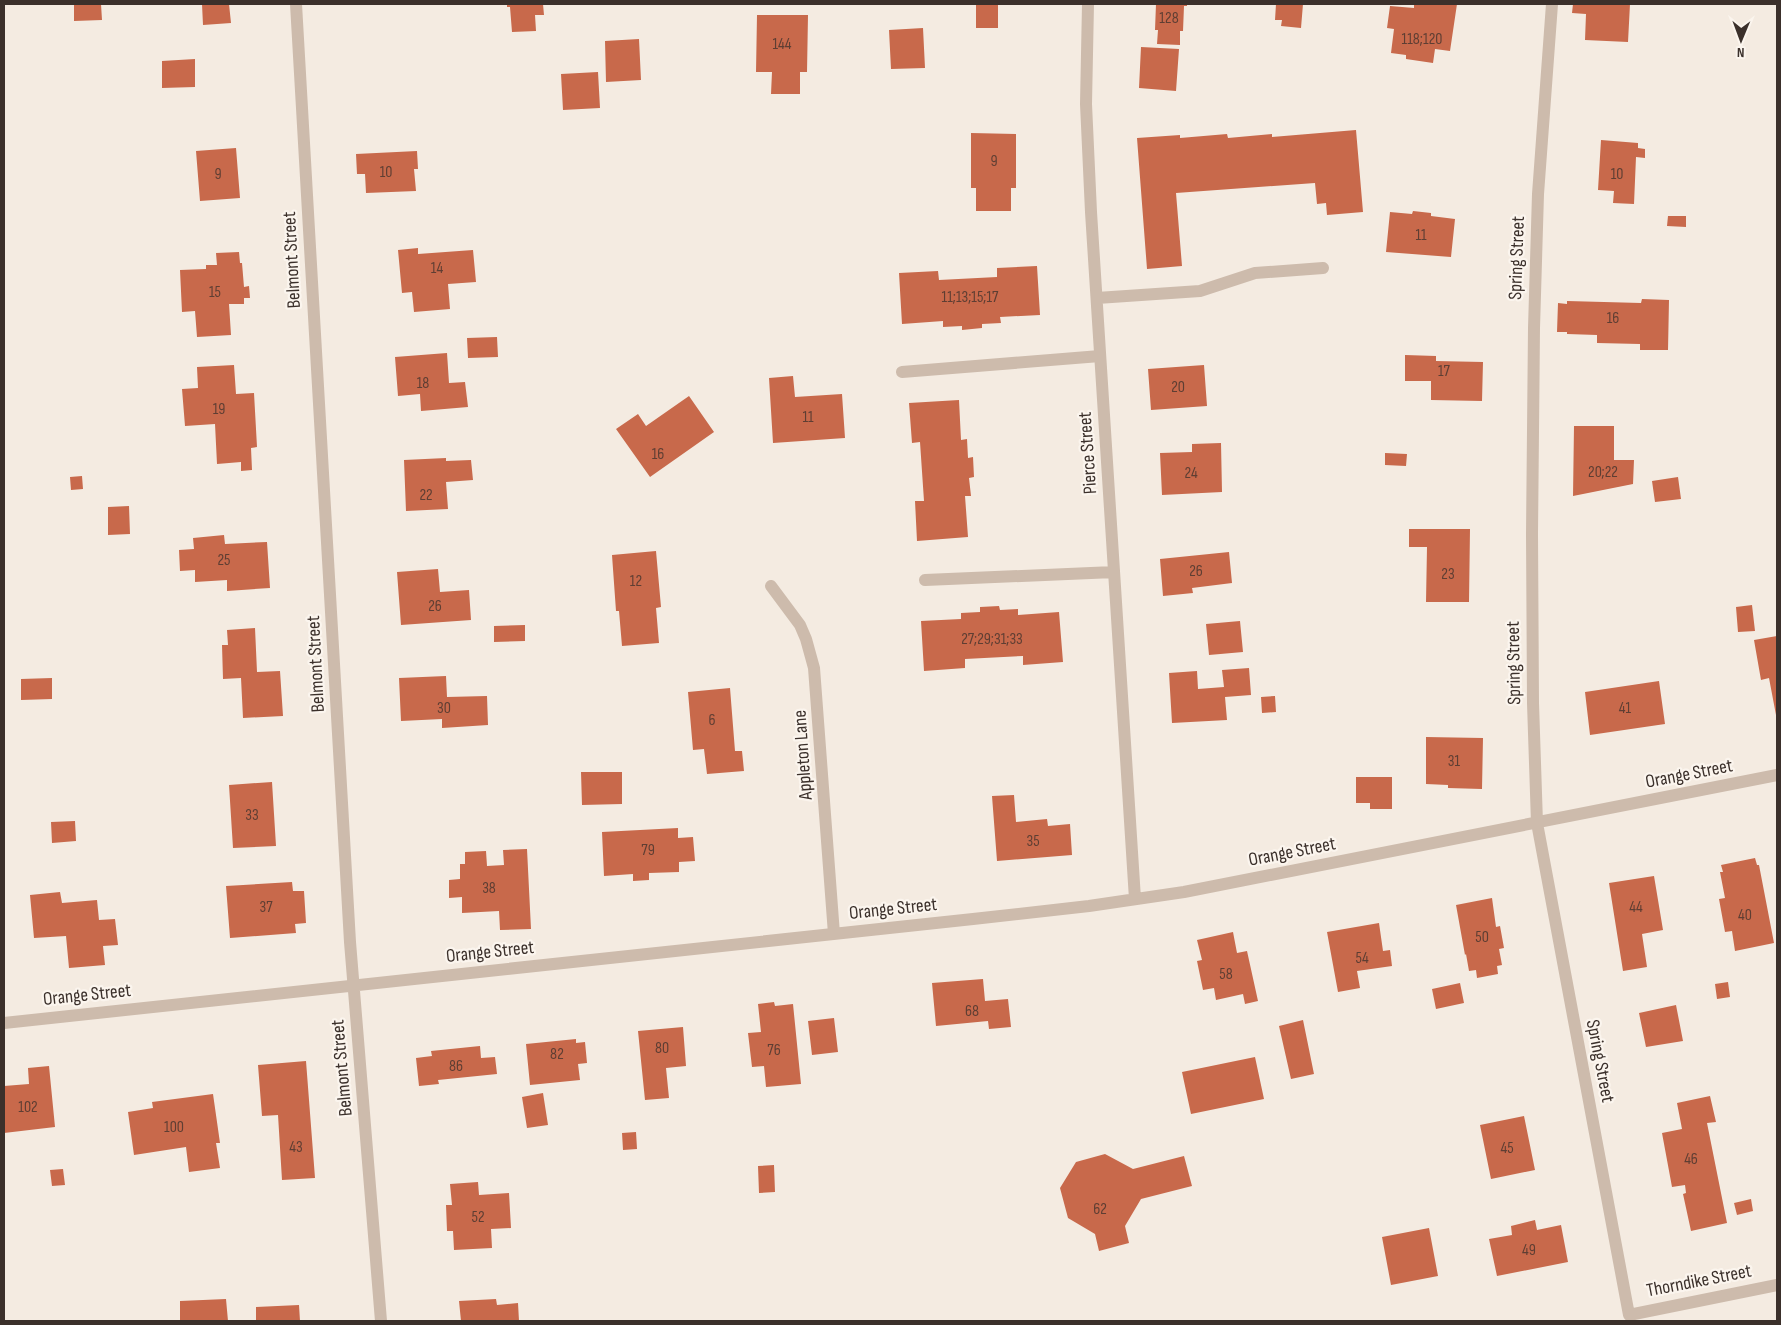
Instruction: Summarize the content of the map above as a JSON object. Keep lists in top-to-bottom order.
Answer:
{
  "streets": {
    "street": [
      "Spring Street",
      "Belmont Street",
      "Pierce Street",
      "Appleton Lane",
      "Orange Street",
      "Thorndike Street"
    ]
  },
  "crossings": [
    ["Spring Street", "Orange Street"],
    ["Spring Street", "Thorndike Street"],
    ["Belmont Street", "Orange Street"],
    ["Pierce Street", "Orange Street"],
    ["Appleton Lane", "Orange Street"]
  ],
  "house_numbers": [
    "128",
    "118;120",
    "144",
    "9",
    "10",
    "9",
    "10",
    "11",
    "14",
    "15",
    "11;13;15;17",
    "16",
    "17",
    "18",
    "20",
    "19",
    "11",
    "16",
    "20;22",
    "24",
    "22",
    "25",
    "26",
    "23",
    "12",
    "26",
    "27;29;31;33",
    "30",
    "41",
    "6",
    "31",
    "33",
    "35",
    "79",
    "38",
    "37",
    "44",
    "40",
    "50",
    "54",
    "58",
    "68",
    "80",
    "76",
    "82",
    "86",
    "102",
    "100",
    "43",
    "45",
    "46",
    "62",
    "52",
    "49"
  ],
  "north": "bottom"
}
